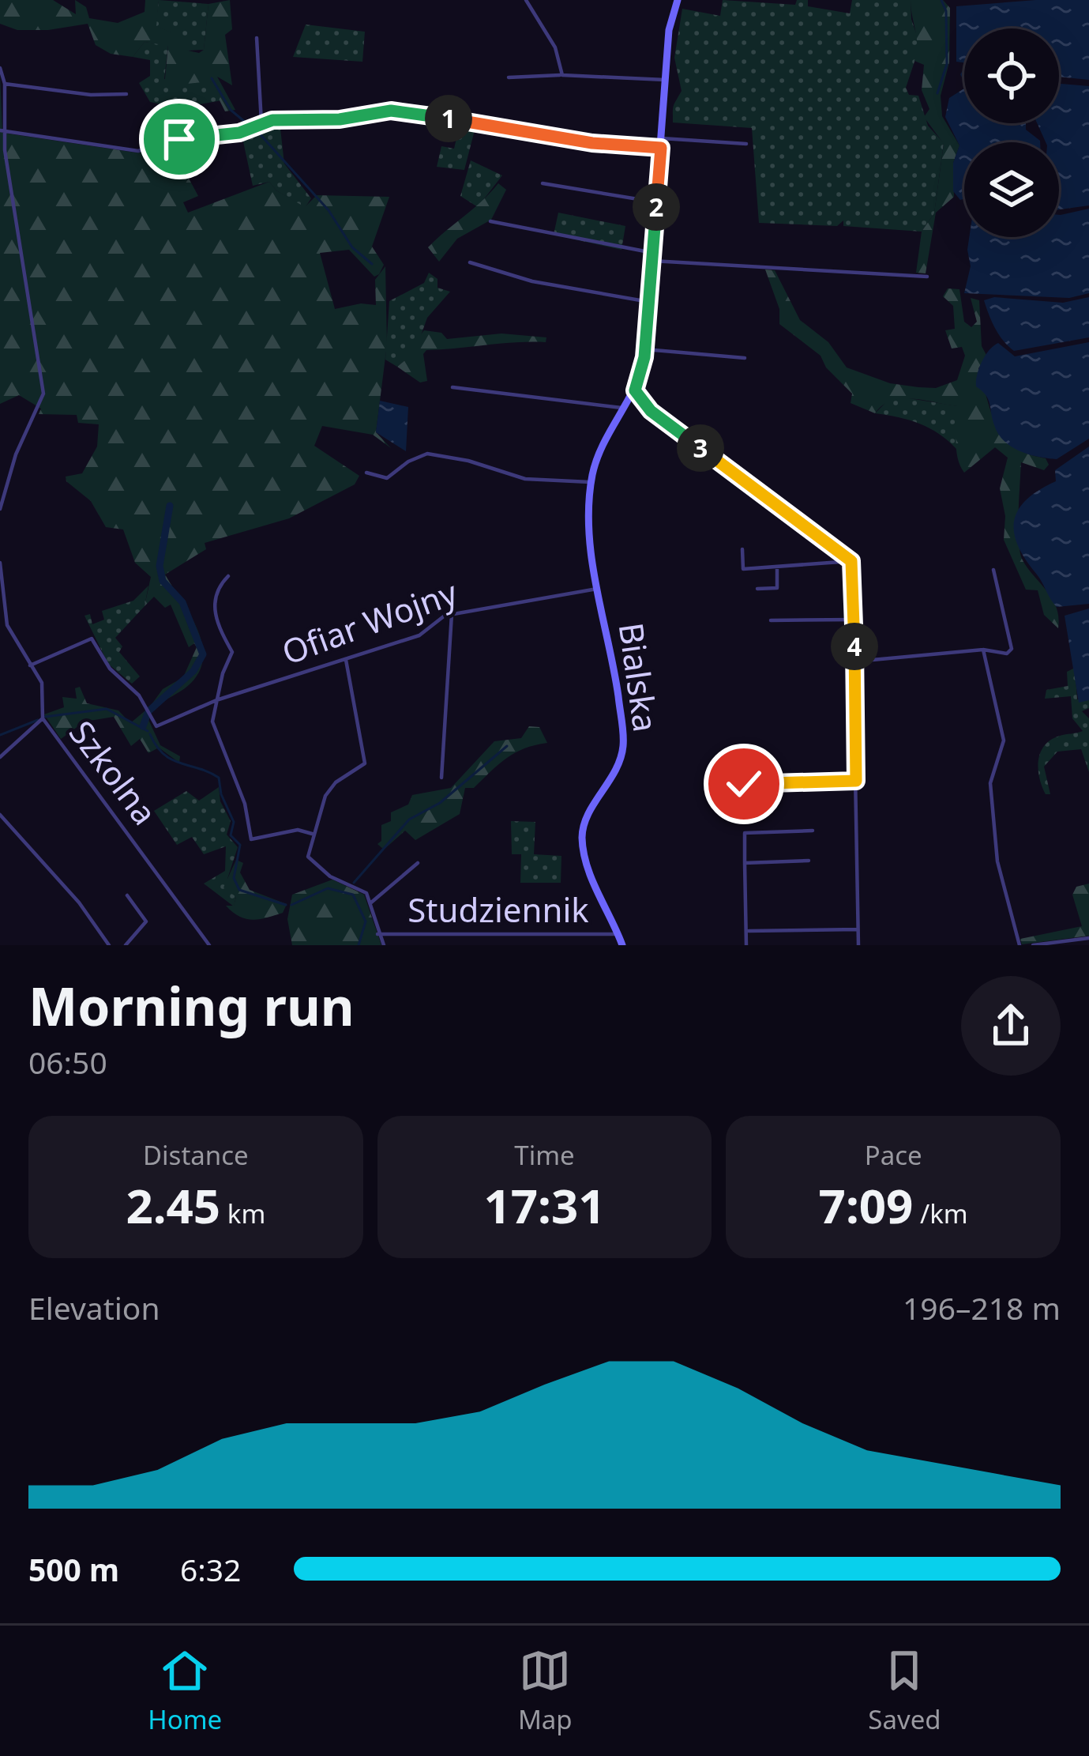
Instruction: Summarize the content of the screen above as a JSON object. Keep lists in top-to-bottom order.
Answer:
{
  "streets": {
    "street": [
      "Ofiar Wojny",
      "Bialska",
      "Szkolna",
      "Studziennik"
    ]
  },
  "crossings": [
    ["Ofiar Wojny", "Bialska"],
    ["Ofiar Wojny", "Szkolna"],
    ["Bialska", "Studziennik"]
  ],
  "page": {
    "pins": [
      "1",
      "2",
      "3",
      "4"
    ],
    "heading": ["Morning run", "06:50"],
    "stats": [
      ["Distance", "2.45 km"],
      ["Time", "17:31"],
      ["Pace", "7:09 /km"]
    ],
    "chart": ["Elevation", "196–218 m"],
    "list": [
      {
        "name": "500 m",
        "note": "6:32"
      }
    ],
    "tabs": ["Home", "Map", "Saved"]
  }
}
